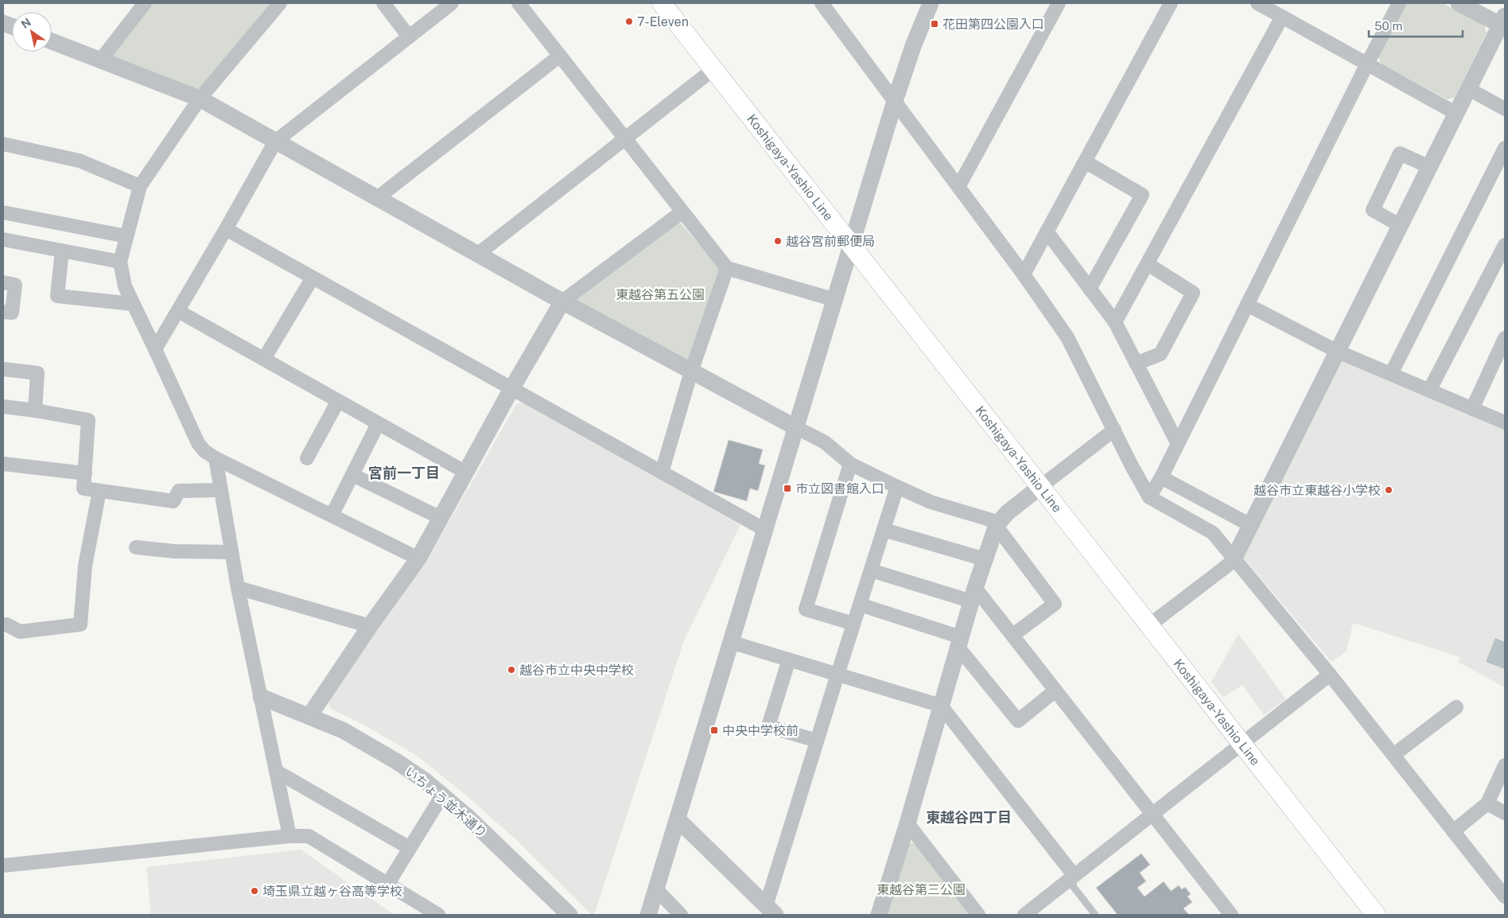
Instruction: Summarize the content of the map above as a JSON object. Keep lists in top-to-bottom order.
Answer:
{
  "streets": {
    "main road": ["Koshigaya-Yashio Line"],
    "street": ["いちょう並木通り"]
  },
  "districts": ["宮前一丁目", "東越谷四丁目"],
  "parks": ["東越谷第五公園", "東越谷第三公園"],
  "places": {
    "other": [
      "7-Eleven",
      "越谷宮前郵便局",
      "越谷市立東越谷小学校",
      "越谷市立中央中学校",
      "埼玉県立越ヶ谷高等学校"
    ],
    "transit": ["花田第四公園入口", "市立図書館入口", "中央中学校前"]
  },
  "scale_bar": "50 m",
  "north": "top left"
}
